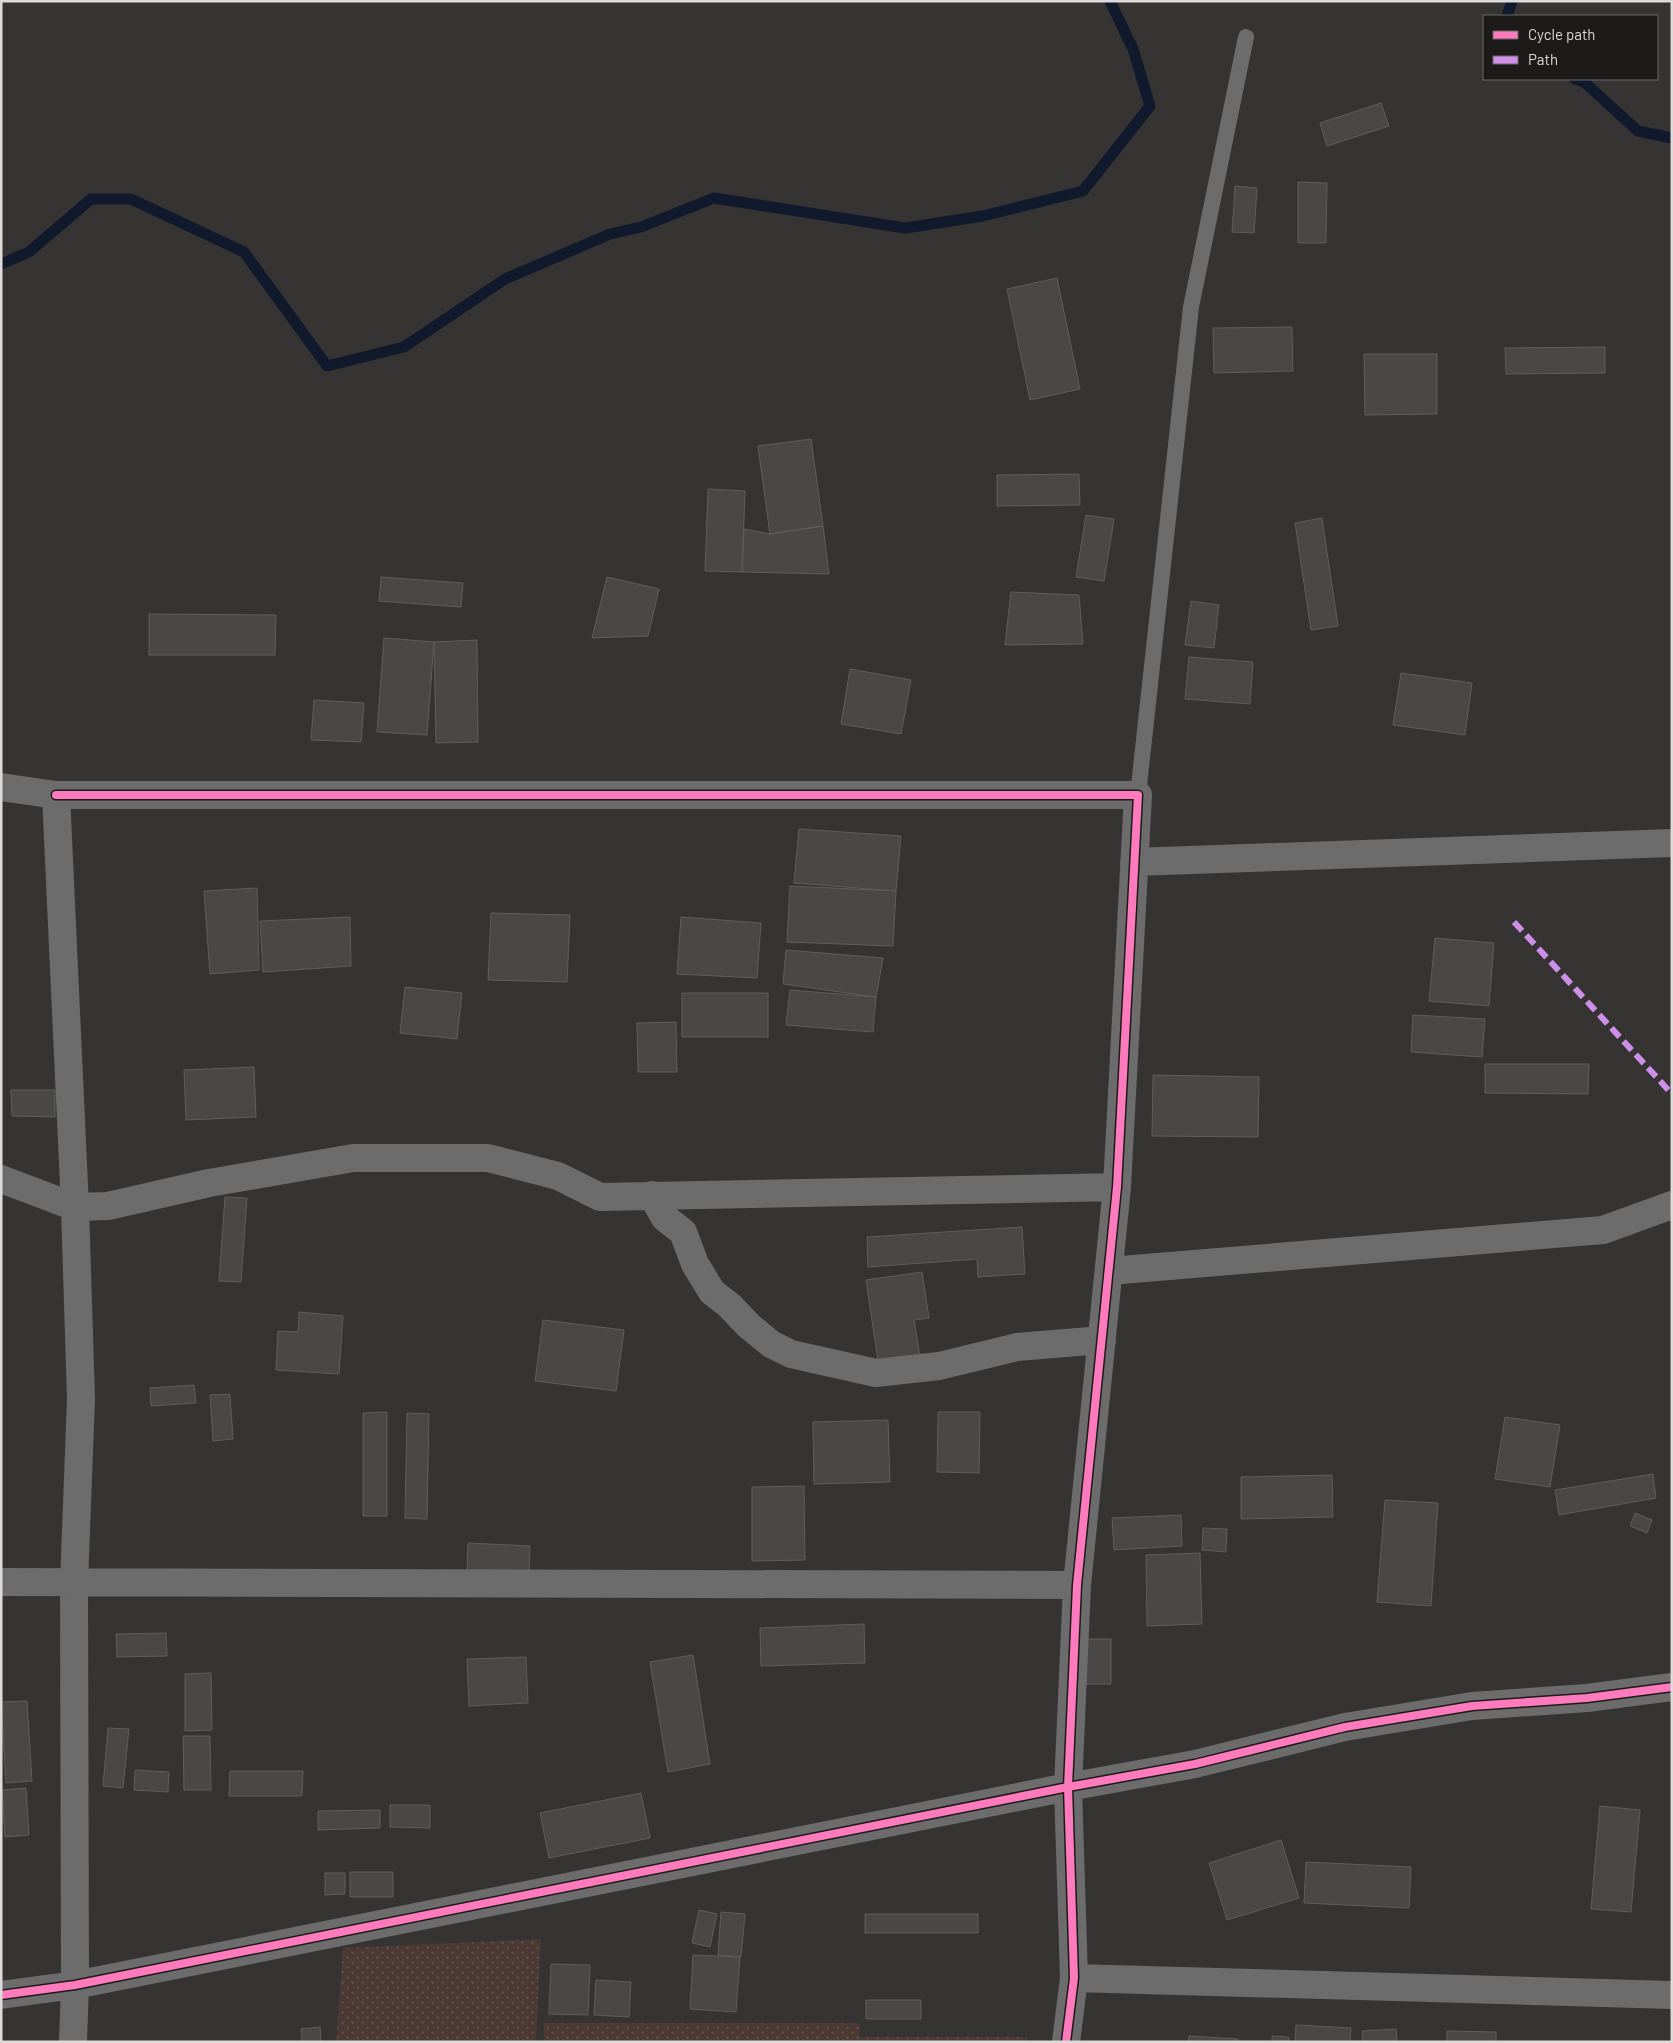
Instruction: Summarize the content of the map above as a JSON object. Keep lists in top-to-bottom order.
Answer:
{
  "legend": ["Cycle path", "Path"]
}
